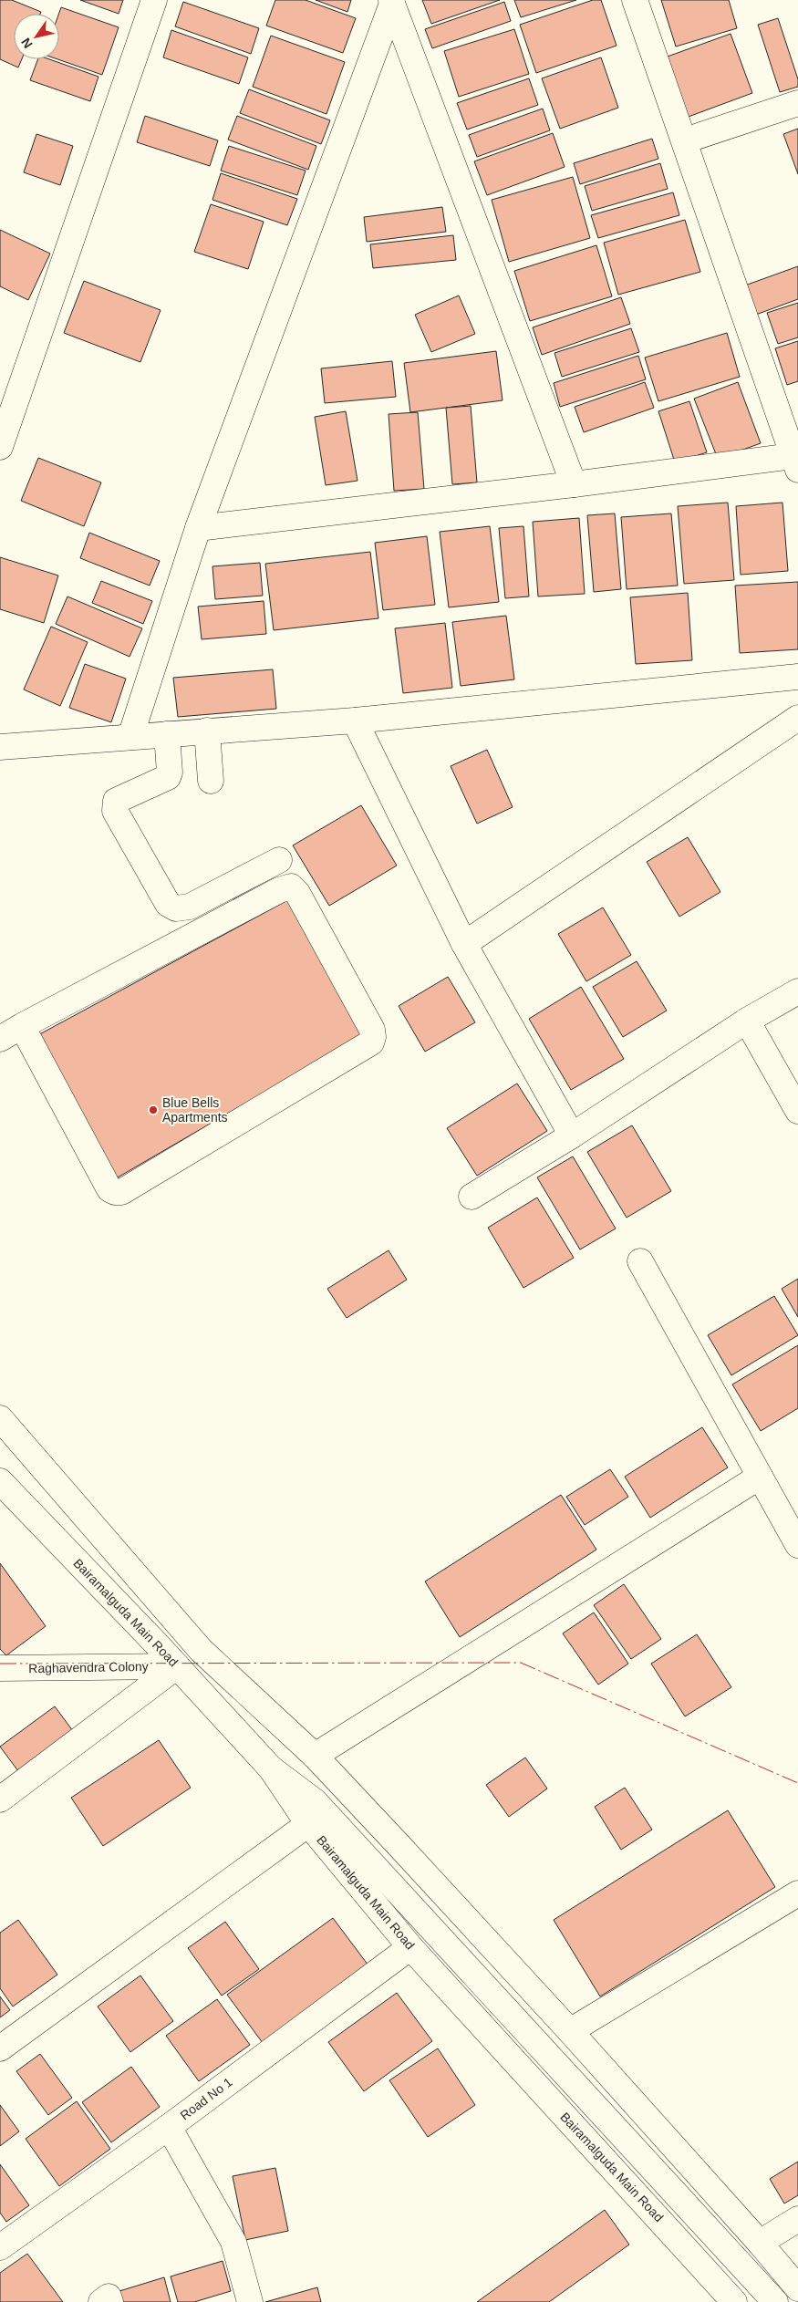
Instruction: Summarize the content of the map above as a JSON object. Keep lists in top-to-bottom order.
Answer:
{
  "streets": {
    "main road": ["Bairamalguda Main Road", "Raghavendra Colony", "Road No 1"]
  },
  "crossings": [
    ["Bairamalguda Main Road", "Raghavendra Colony"],
    ["Bairamalguda Main Road", "Road No 1"]
  ],
  "places": ["Blue Bells Apartments"],
  "north": "bottom left"
}
